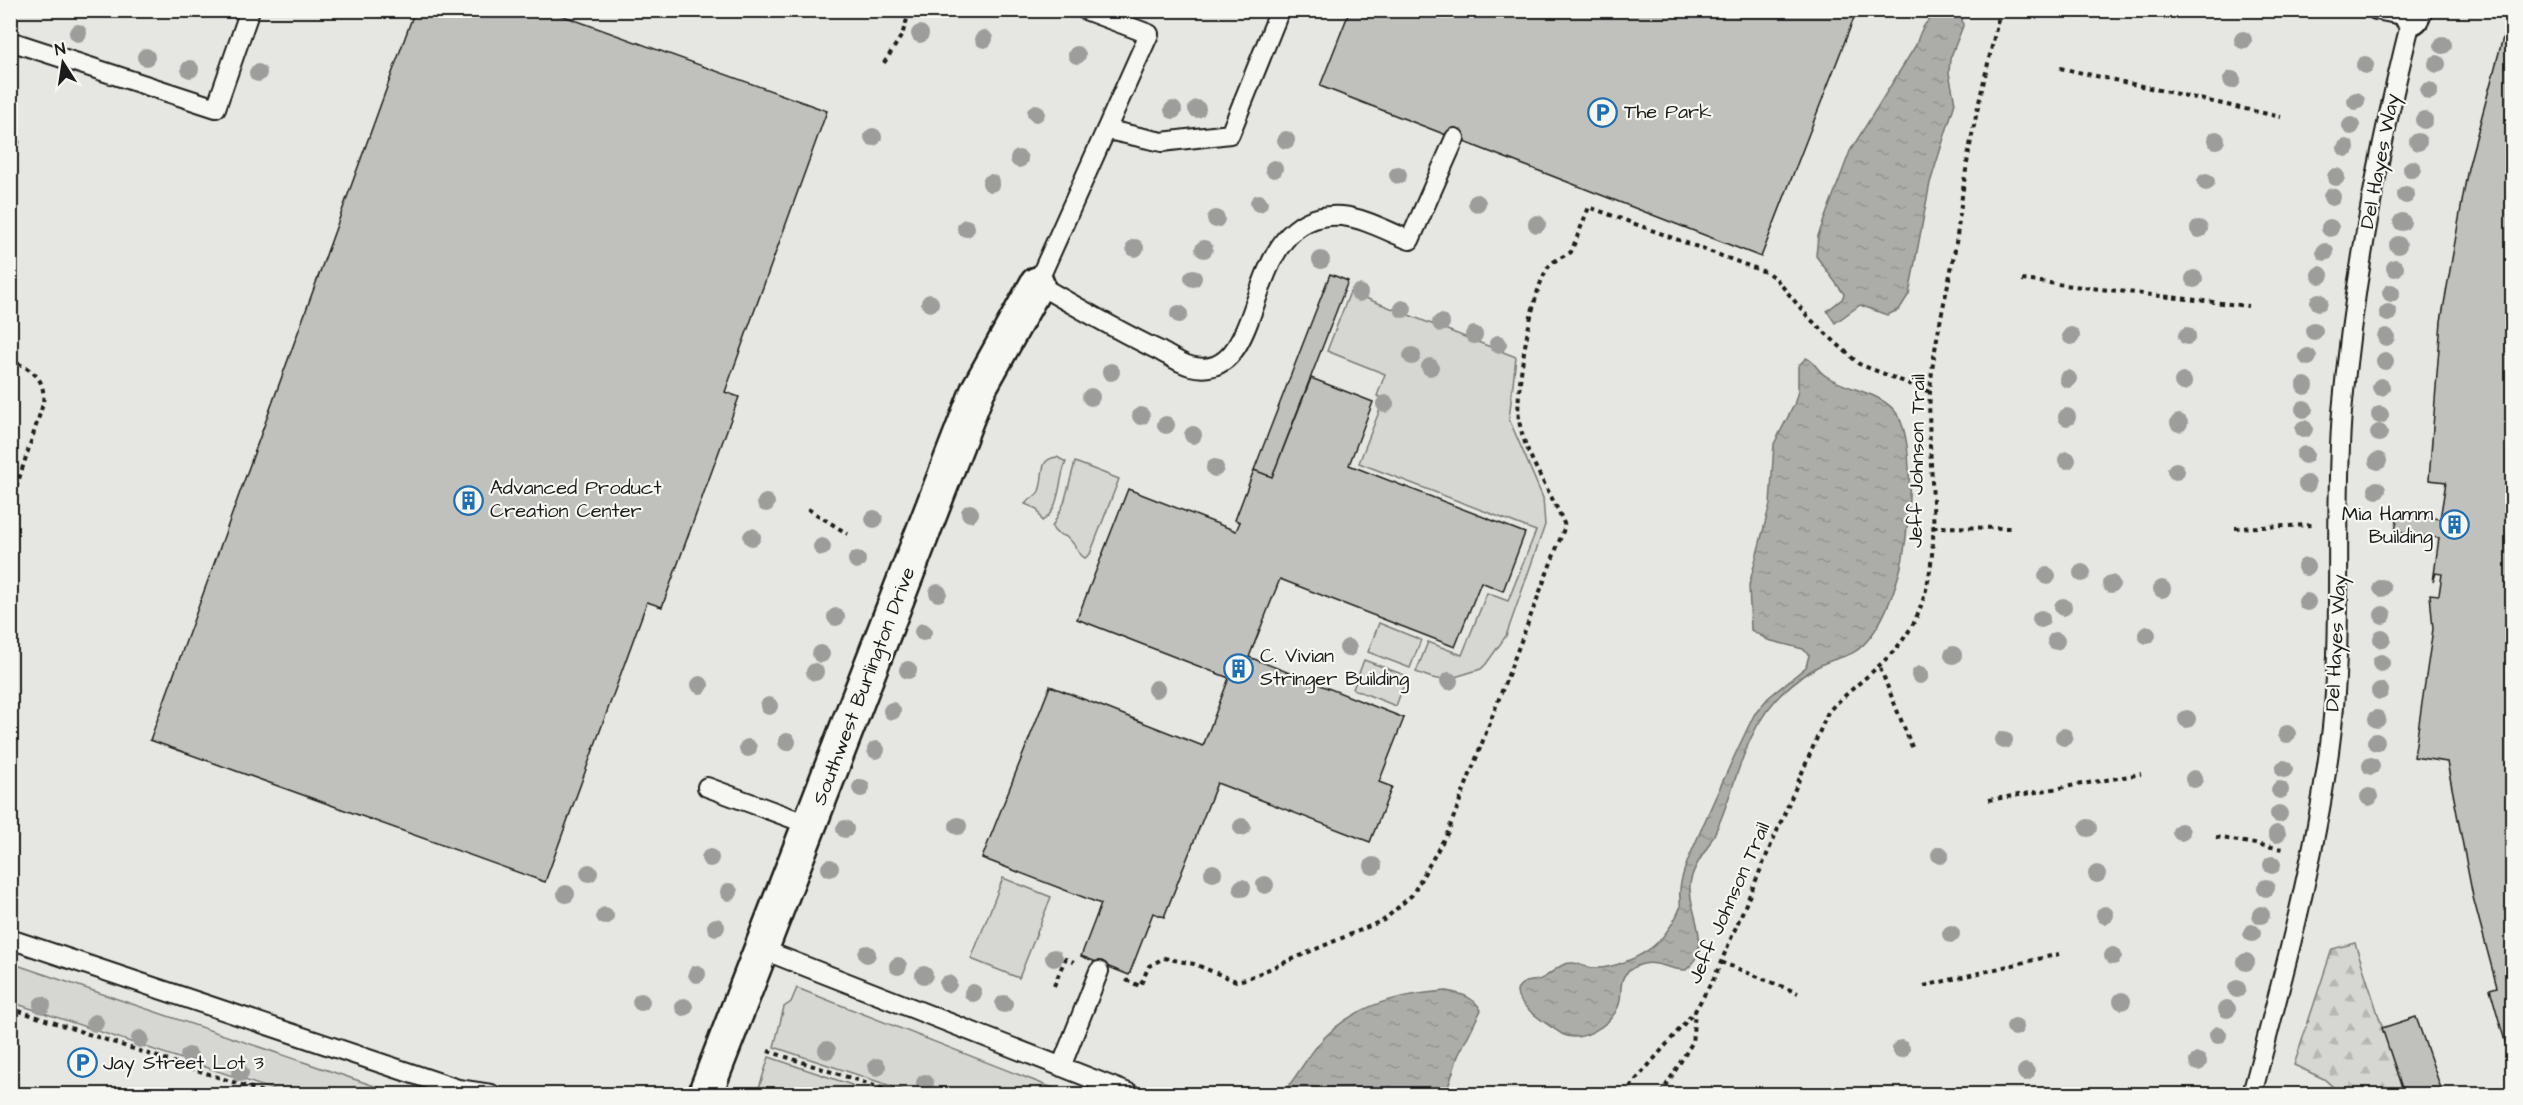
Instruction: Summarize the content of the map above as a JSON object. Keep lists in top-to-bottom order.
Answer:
{
  "streets": {
    "street": ["Southwest Burlington Drive"],
    "lane": ["Del Hayes Way"],
    "path": ["Jeff Johnson Trail"]
  },
  "places": {
    "parking": ["The Park", "Jay Street Lot 3"],
    "building": ["Advanced Product Creation Center", "Mia Hamm Building", "C. Vivian Stringer Building"]
  },
  "north": "top"
}
